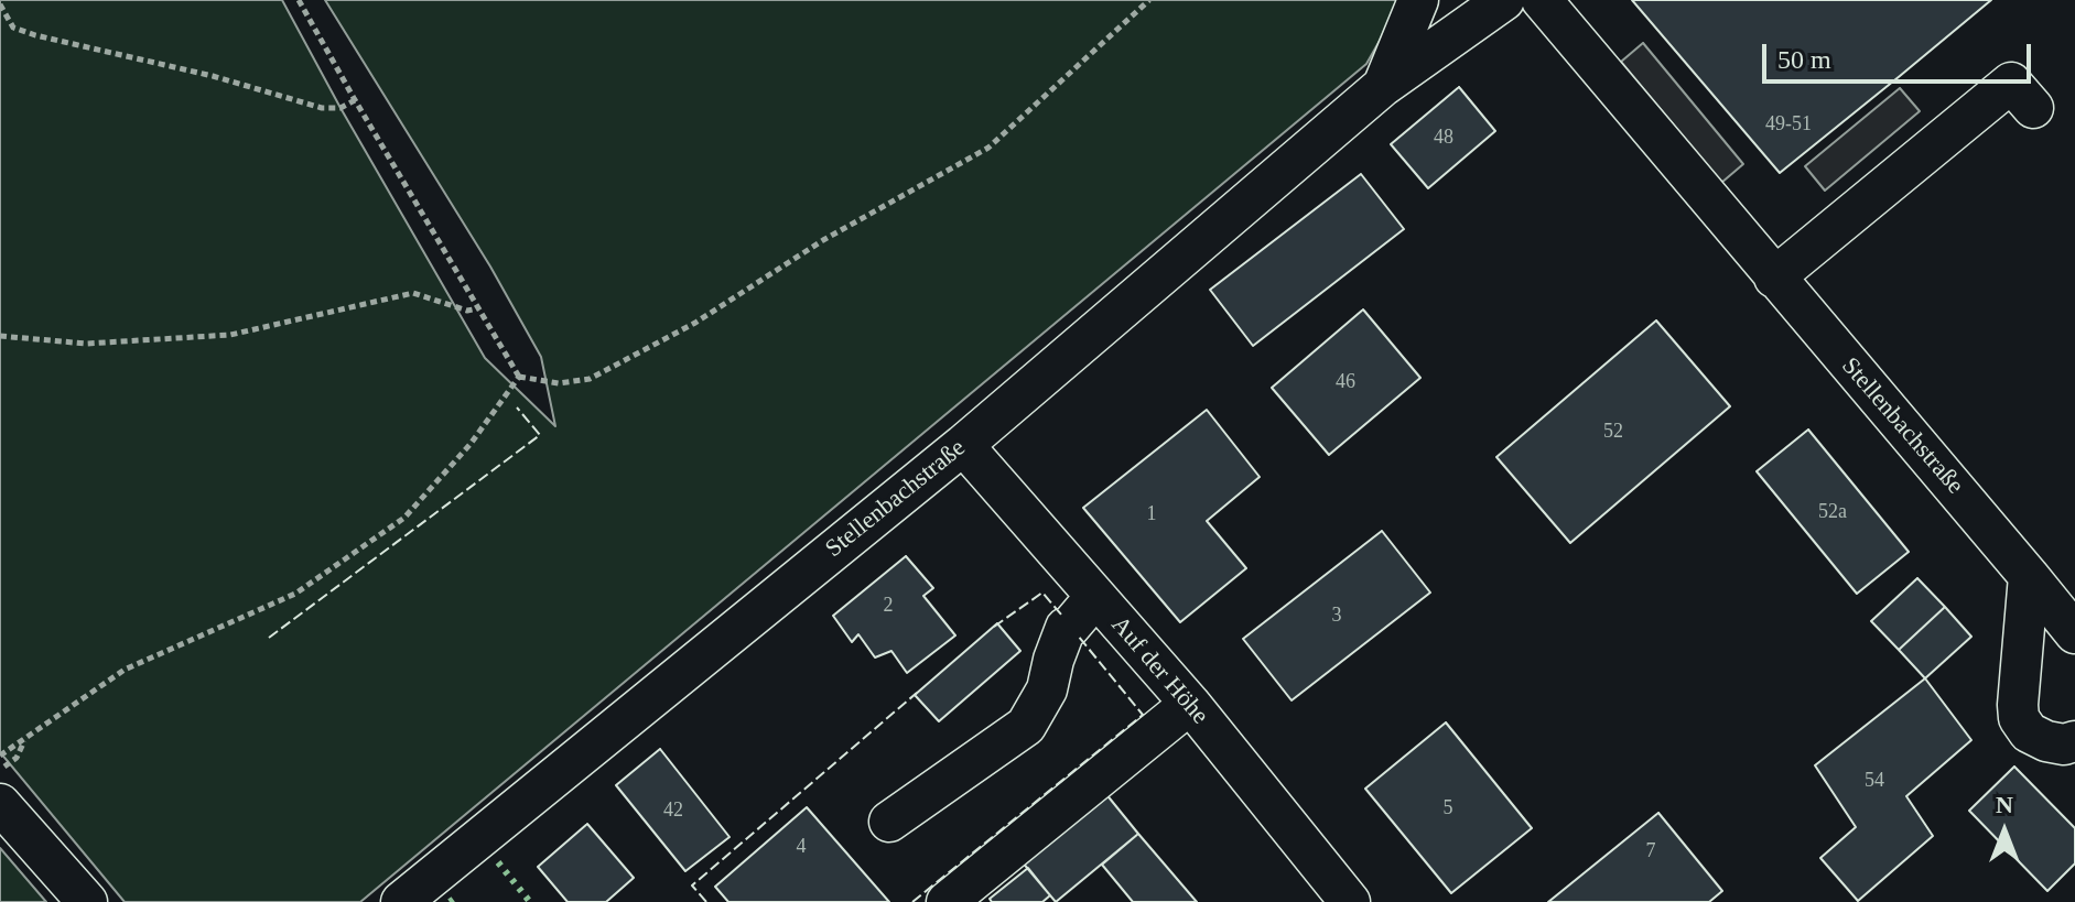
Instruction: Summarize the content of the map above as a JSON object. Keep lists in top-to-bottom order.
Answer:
{
  "streets": {
    "street": ["Stellenbachstraße", "Auf der Höhe"]
  },
  "crossings": [
    ["Stellenbachstraße", "Auf der Höhe"]
  ],
  "house_numbers": [
    "49-51",
    "48",
    "46",
    "52",
    "52a",
    "1",
    "2",
    "3",
    "54",
    "5",
    "42",
    "4",
    "7"
  ],
  "scale_bar": "50 m",
  "north": "top"
}
